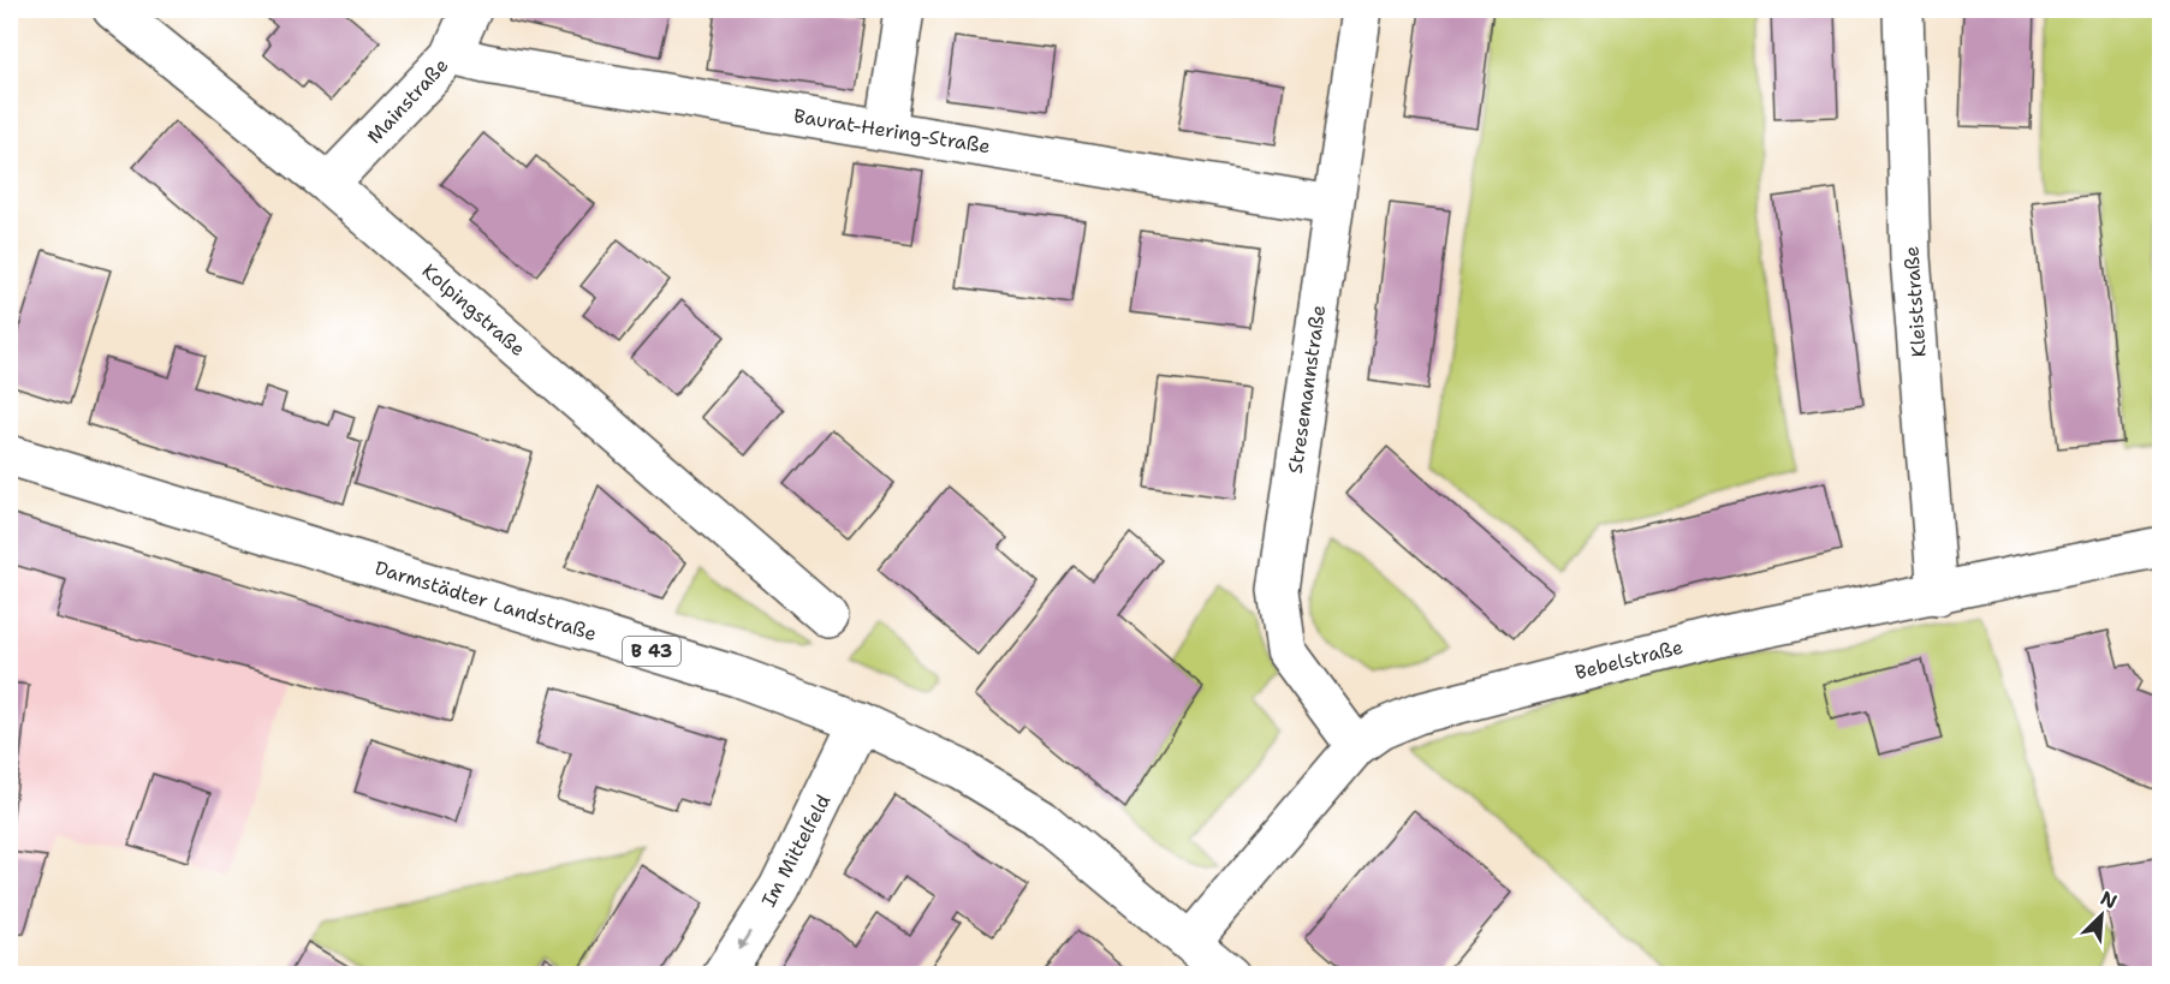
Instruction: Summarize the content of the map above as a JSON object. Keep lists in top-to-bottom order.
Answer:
{
  "streets": {
    "street": [
      "Mainstraße",
      "Baurat-Hering-Straße",
      "Kleiststraße",
      "Kolpingstraße",
      "Stresemannstraße",
      "Darmstädter Landstraße",
      "B 43",
      "Bebelstraße",
      "Im Mittelfeld"
    ]
  },
  "crossings": [
    ["Mainstraße", "Baurat-Hering-Straße"],
    ["Mainstraße", "Kolpingstraße"],
    ["Baurat-Hering-Straße", "Stresemannstraße"],
    ["Kleiststraße", "Bebelstraße"],
    ["Stresemannstraße", "Bebelstraße"],
    ["Darmstädter Landstraße", "Bebelstraße"],
    ["Darmstädter Landstraße", "Im Mittelfeld"]
  ],
  "one_way": ["Im Mittelfeld"],
  "north": "top right"
}
